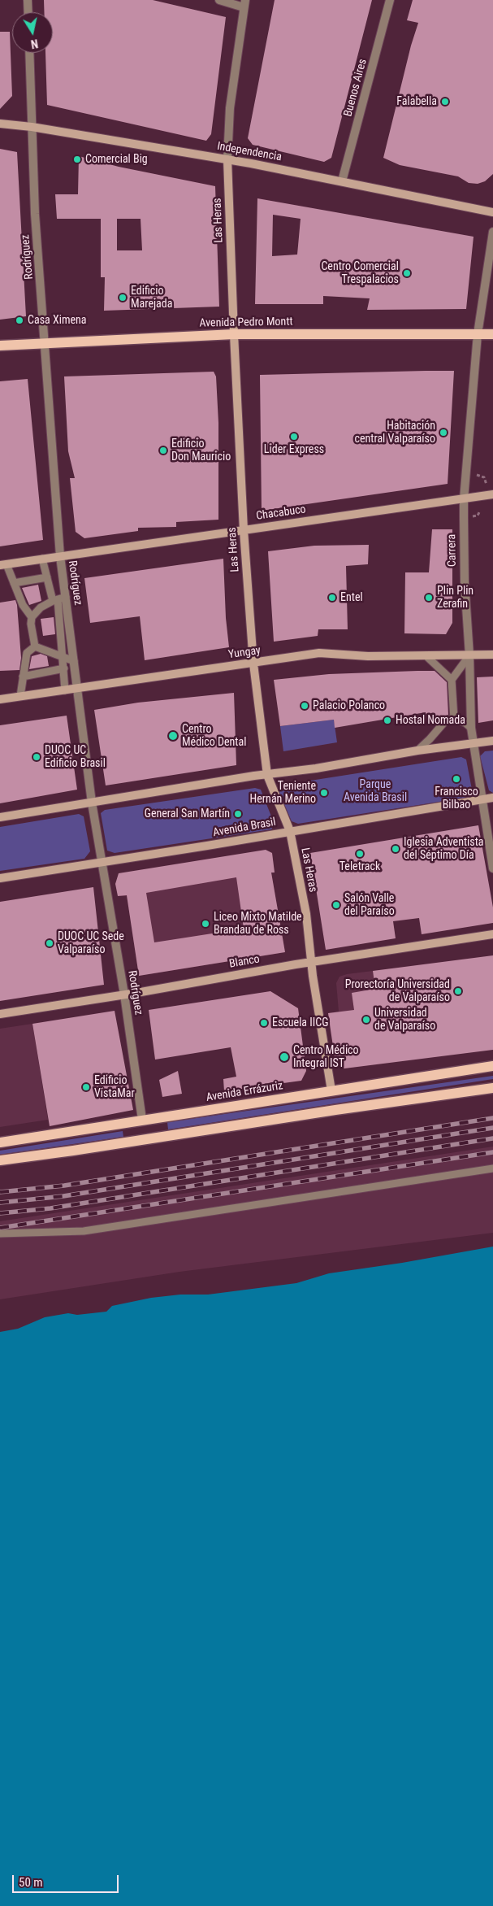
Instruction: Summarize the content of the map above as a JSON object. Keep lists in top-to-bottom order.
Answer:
{
  "streets": {
    "main road": ["Avenida Pedro Montt", "Avenida Errázuriz"],
    "street": [
      "Buenos Aires",
      "Independencia",
      "Las Heras",
      "Rodríguez",
      "Chacabuco",
      "Carrera",
      "Yungay",
      "Avenida Brasil",
      "Blanco"
    ]
  },
  "crossings": [
    ["Buenos Aires", "Independencia"],
    ["Independencia", "Las Heras"],
    ["Independencia", "Rodríguez"],
    ["Las Heras", "Avenida Pedro Montt"],
    ["Las Heras", "Chacabuco"],
    ["Las Heras", "Yungay"],
    ["Las Heras", "Avenida Brasil"],
    ["Las Heras", "Blanco"],
    ["Las Heras", "Avenida Errázuriz"],
    ["Rodríguez", "Avenida Pedro Montt"],
    ["Rodríguez", "Chacabuco"],
    ["Rodríguez", "Yungay"],
    ["Rodríguez", "Avenida Brasil"],
    ["Rodríguez", "Blanco"],
    ["Rodríguez", "Avenida Errázuriz"],
    ["Avenida Pedro Montt", "Carrera"],
    ["Chacabuco", "Carrera"],
    ["Carrera", "Yungay"],
    ["Carrera", "Avenida Brasil"]
  ],
  "parks": ["Parque Avenida Brasil"],
  "places": [
    "Falabella",
    "Comercial Big",
    "Centro Comercial Trespalacios",
    "Edificio Marejada",
    "Casa Ximena",
    "Habitación central Valparaíso",
    "Lider Express",
    "Edificio Don Mauricio",
    "Entel",
    "Plin Plin Zerafin",
    "Palacio Polanco",
    "Hostal Nomada",
    "Centro Médico Dental",
    "DUOC UC Edificio Brasil",
    "Francisco Bilbao",
    "Teniente Hernán Merino",
    "General San Martín",
    "Iglesia Adventista del Séptimo Día",
    "Teletrack",
    "Salón Valle del Paraíso",
    "Liceo Mixto Matilde Brandau de Ross",
    "DUOC UC Sede Valparaíso",
    "Prorectoría Universidad de Valparaíso",
    "Universidad de Valparaíso",
    "Escuela IICG",
    "Centro Médico Integral IST",
    "Edificio VistaMar"
  ],
  "scale_bar": "50 m",
  "north": "bottom"
}
